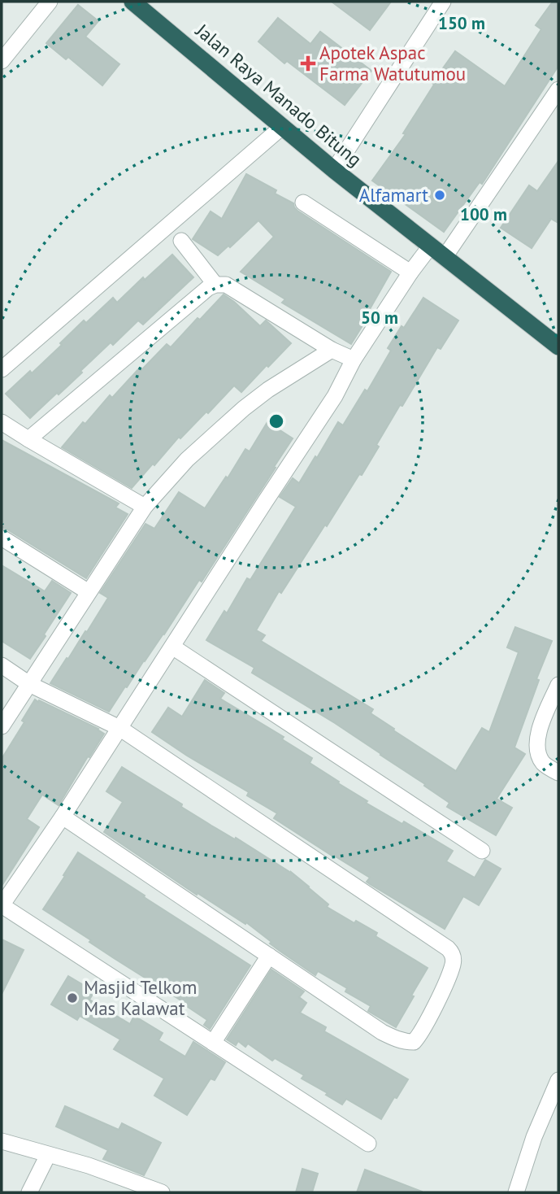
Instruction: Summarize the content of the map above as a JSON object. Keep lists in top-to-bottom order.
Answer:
{
  "streets": {
    "highway": ["Jalan Raya Manado Bitung"]
  },
  "places": {
    "health": ["Apotek Aspac Farma Watutumou"],
    "other": ["Alfamart", "Masjid Telkom Mas Kalawat"]
  },
  "rings": ["150 m", "100 m", "50 m"]
}
